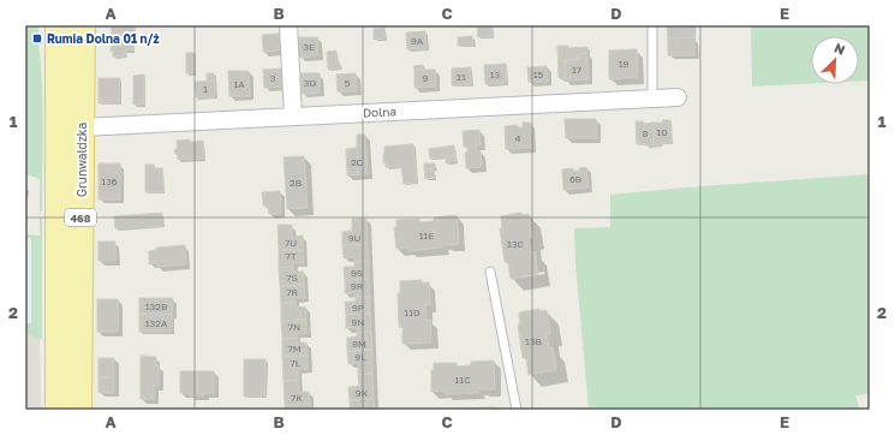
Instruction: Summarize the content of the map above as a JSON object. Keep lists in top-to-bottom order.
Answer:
{
  "streets": {
    "main road": ["Grunwaldzka", "468"],
    "street": ["Dolna"]
  },
  "crossings": [
    ["Dolna", "Grunwaldzka"]
  ],
  "places": {
    "transit": ["Rumia Dolna 01 n/ż"]
  },
  "house_numbers": [
    "9A",
    "3E",
    "19",
    "17",
    "13",
    "15",
    "11",
    "3",
    "9",
    "3D",
    "5",
    "1A",
    "1",
    "10",
    "8",
    "4",
    "2C",
    "6B",
    "136",
    "2B",
    "11E",
    "9U",
    "7U",
    "13C",
    "7T",
    "9S",
    "7S",
    "9R",
    "7R",
    "132B",
    "9P",
    "11D",
    "9N",
    "132A",
    "7N",
    "13B",
    "9M",
    "7M",
    "9L",
    "7L",
    "11C",
    "9K",
    "7K"
  ],
  "north": "top right",
  "grid": {
    "columns": [
      "A",
      "B",
      "C",
      "D",
      "E"
    ],
    "rows": ["1", "2"]
  }
}
